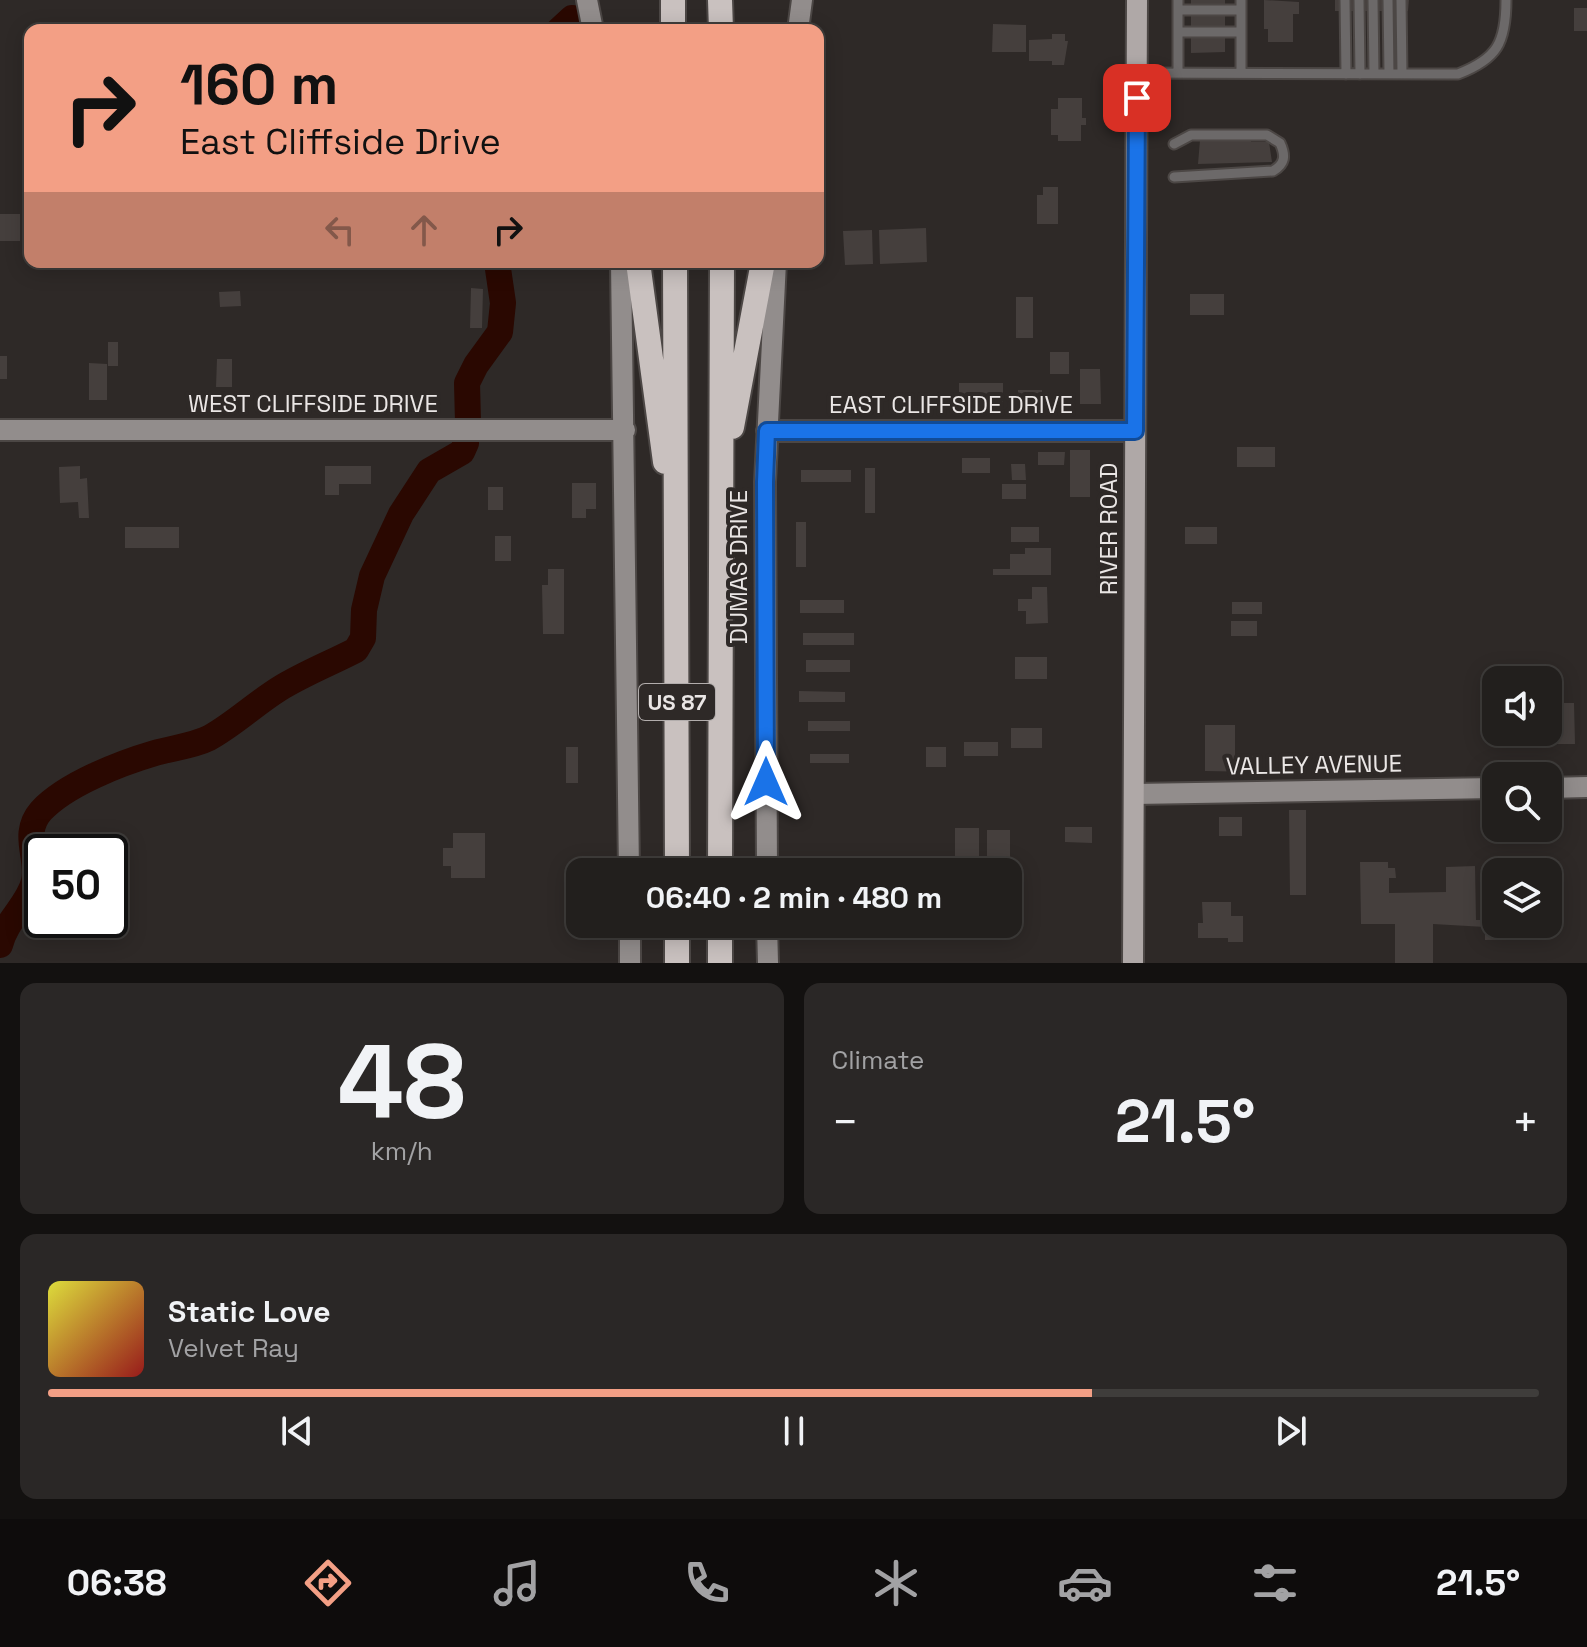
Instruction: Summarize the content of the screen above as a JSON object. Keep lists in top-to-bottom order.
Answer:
{
  "streets": {
    "highway": ["US 87"],
    "main road": [
      "WEST CLIFFSIDE DRIVE",
      "EAST CLIFFSIDE DRIVE",
      "RIVER ROAD",
      "DUMAS DRIVE",
      "VALLEY AVENUE"
    ]
  },
  "crossings": [
    ["EAST CLIFFSIDE DRIVE", "RIVER ROAD"],
    ["EAST CLIFFSIDE DRIVE", "DUMAS DRIVE"],
    ["RIVER ROAD", "VALLEY AVENUE"]
  ],
  "page": {
    "turn": ["160 m", "East Cliffside Drive"],
    "limit": "50",
    "trip": "06:40 · 2 min · 480 m",
    "tile": [
      ["48", "km/h"],
      "Climate"
    ],
    "heat": ["−", "21.5°", "+"],
    "song": ["Static Love", "Velvet Ray"],
    "tabs": ["06:38", "21.5°"]
  }
}
